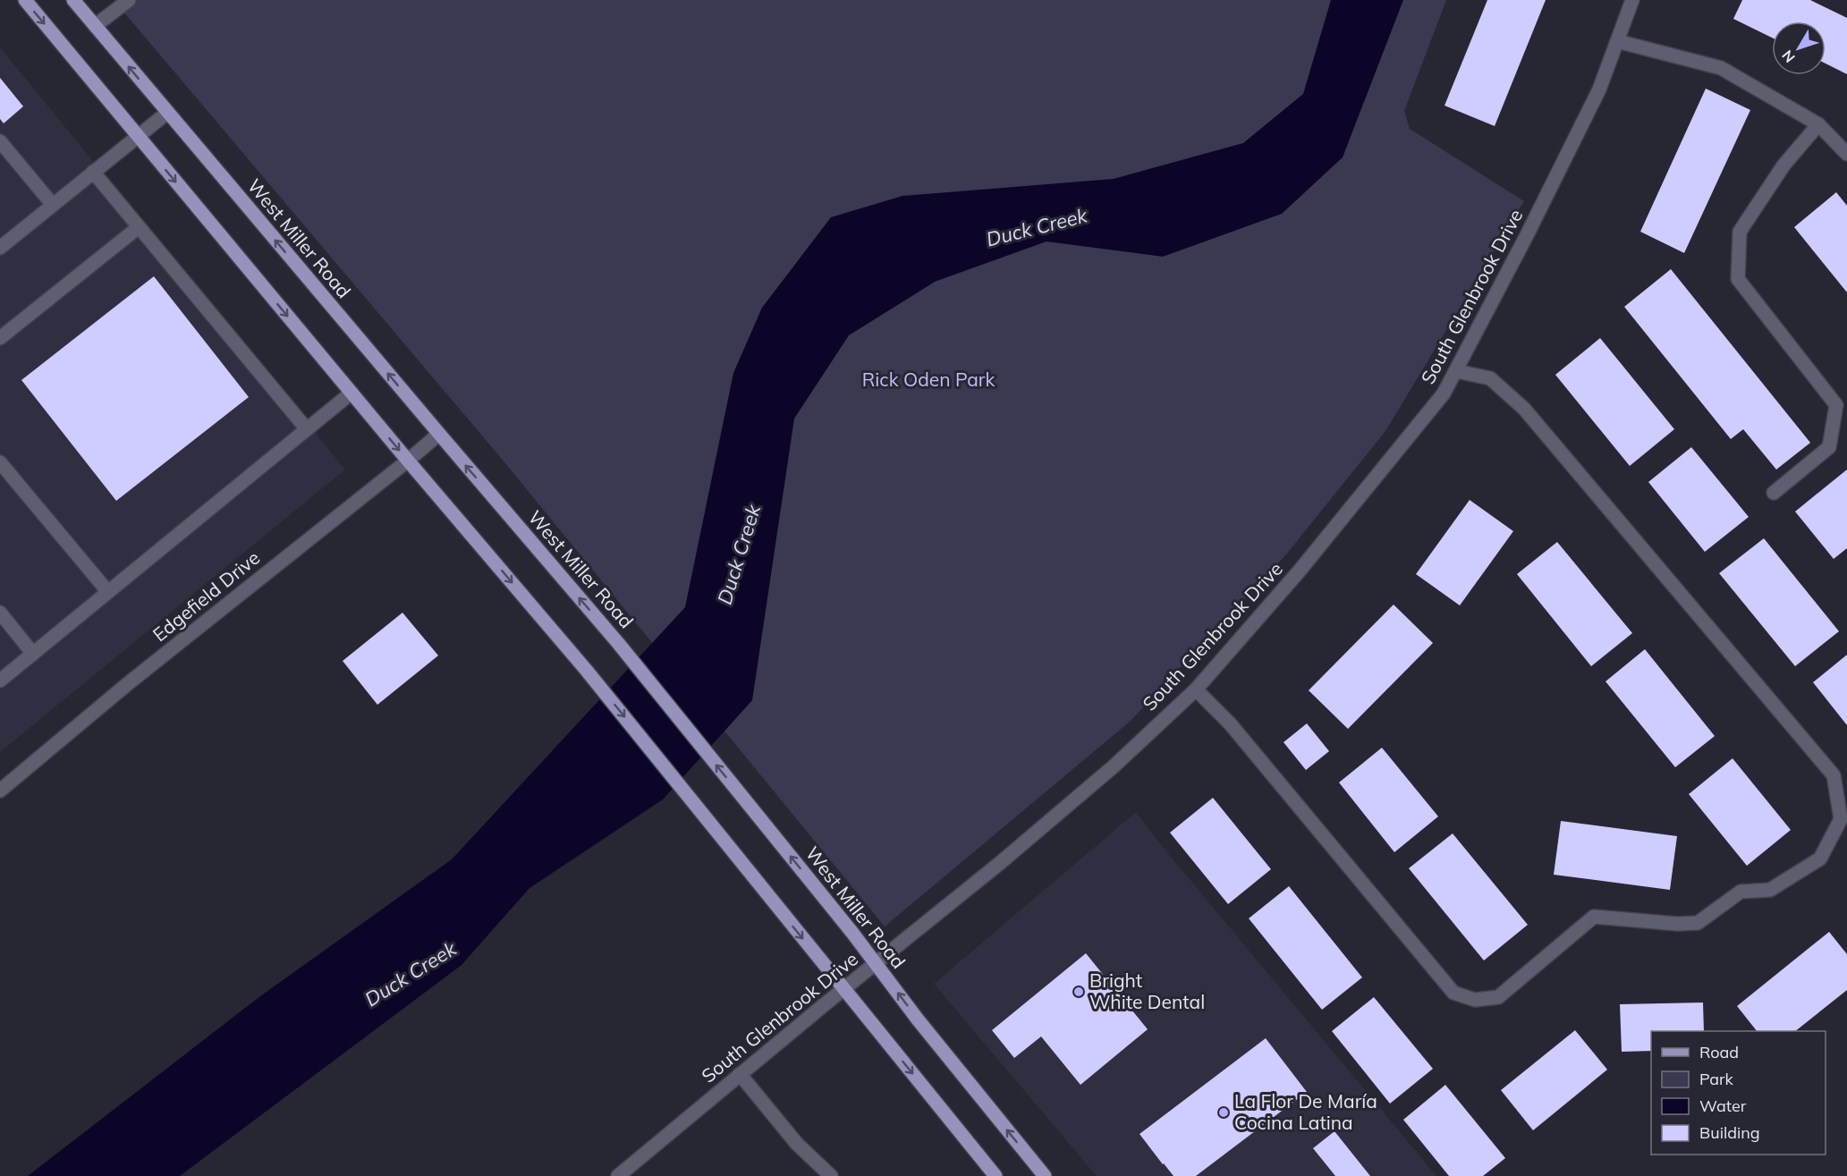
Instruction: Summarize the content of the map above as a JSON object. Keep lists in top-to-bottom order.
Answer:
{
  "streets": {
    "main road": ["West Miller Road"],
    "street": ["South Glenbrook Drive", "Edgefield Drive"]
  },
  "crossings": [
    ["West Miller Road", "South Glenbrook Drive"],
    ["West Miller Road", "Edgefield Drive"]
  ],
  "water": ["Duck Creek"],
  "parks": ["Rick Oden Park"],
  "places": ["Bright White Dental", "La Flor De María Cocina Latina"],
  "legend": [
    "Road",
    "Park",
    "Water",
    "Building"
  ],
  "north": "bottom left"
}
